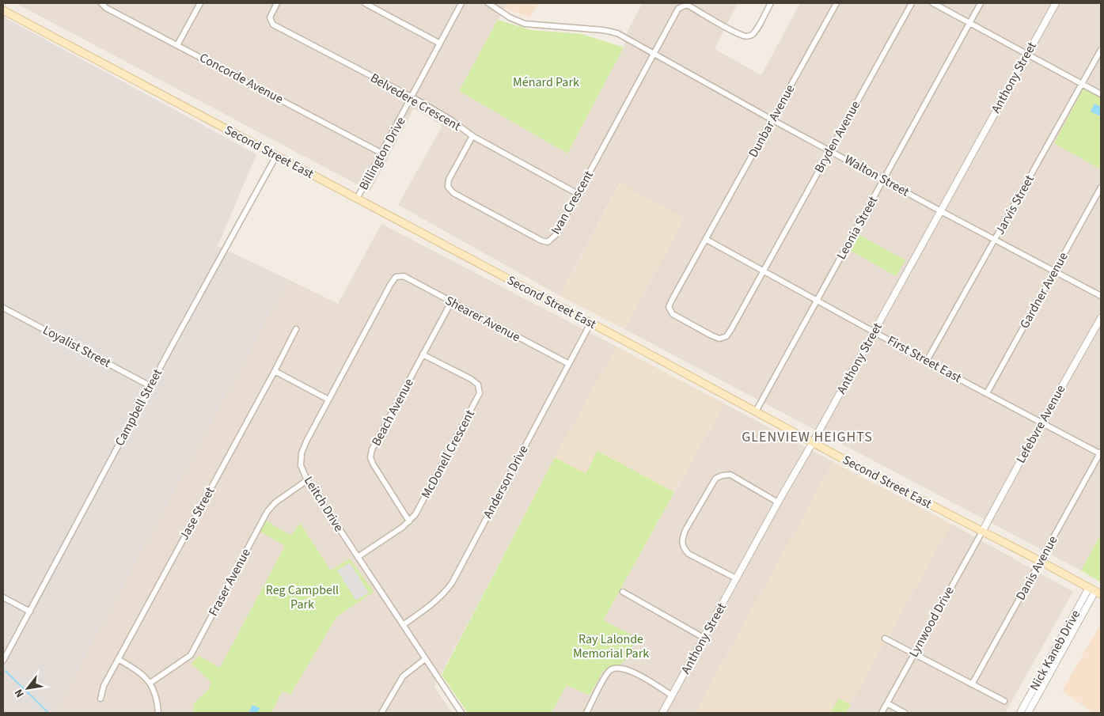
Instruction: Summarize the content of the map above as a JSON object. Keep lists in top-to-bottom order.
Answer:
{
  "streets": {
    "main road": ["Second Street East"],
    "street": [
      "Anthony Street",
      "Concorde Avenue",
      "Belvedere Crescent",
      "Dunbar Avenue",
      "Bryden Avenue",
      "Billington Drive",
      "Walton Street",
      "Ivan Crescent",
      "Jarvis Street",
      "Leonia Street",
      "Gardner Avenue",
      "Shearer Avenue",
      "Loyalist Street",
      "First Street East",
      "Campbell Street",
      "Beach Avenue",
      "Lefebvre Avenue",
      "McDonell Crescent",
      "Anderson Drive",
      "Leitch Drive",
      "Jase Street",
      "Danis Avenue",
      "Fraser Avenue",
      "Lynwood Drive",
      "Nick Kaneb Drive"
    ]
  },
  "crossings": [
    ["Anthony Street", "Second Street East"],
    ["Anthony Street", "Walton Street"],
    ["Anthony Street", "First Street East"],
    ["Concorde Avenue", "Billington Drive"],
    ["Belvedere Crescent", "Billington Drive"],
    ["Belvedere Crescent", "Ivan Crescent"],
    ["Dunbar Avenue", "Bryden Avenue"],
    ["Dunbar Avenue", "Walton Street"],
    ["Dunbar Avenue", "First Street East"],
    ["Bryden Avenue", "Walton Street"],
    ["Bryden Avenue", "First Street East"],
    ["Second Street East", "Billington Drive"],
    ["Second Street East", "Leonia Street"],
    ["Second Street East", "Campbell Street"],
    ["Second Street East", "Lefebvre Avenue"],
    ["Second Street East", "Anderson Drive"],
    ["Second Street East", "Danis Avenue"],
    ["Second Street East", "Lynwood Drive"],
    ["Second Street East", "Nick Kaneb Drive"],
    ["Walton Street", "Ivan Crescent"],
    ["Walton Street", "Jarvis Street"],
    ["Walton Street", "Leonia Street"],
    ["Walton Street", "Gardner Avenue"],
    ["Jarvis Street", "First Street East"],
    ["Leonia Street", "First Street East"],
    ["Gardner Avenue", "First Street East"],
    ["Shearer Avenue", "Beach Avenue"],
    ["Shearer Avenue", "Anderson Drive"],
    ["Shearer Avenue", "Leitch Drive"],
    ["Loyalist Street", "Campbell Street"],
    ["First Street East", "Lefebvre Avenue"],
    ["First Street East", "Danis Avenue"],
    ["Beach Avenue", "McDonell Crescent"],
    ["Lefebvre Avenue", "Lynwood Drive"],
    ["McDonell Crescent", "Leitch Drive"],
    ["Anderson Drive", "Leitch Drive"],
    ["Leitch Drive", "Fraser Avenue"]
  ],
  "districts": ["GLENVIEW HEIGHTS"],
  "parks": ["Ménard Park", "Reg Campbell Park", "Ray Lalonde Memorial Park"],
  "north": "bottom left"
}
